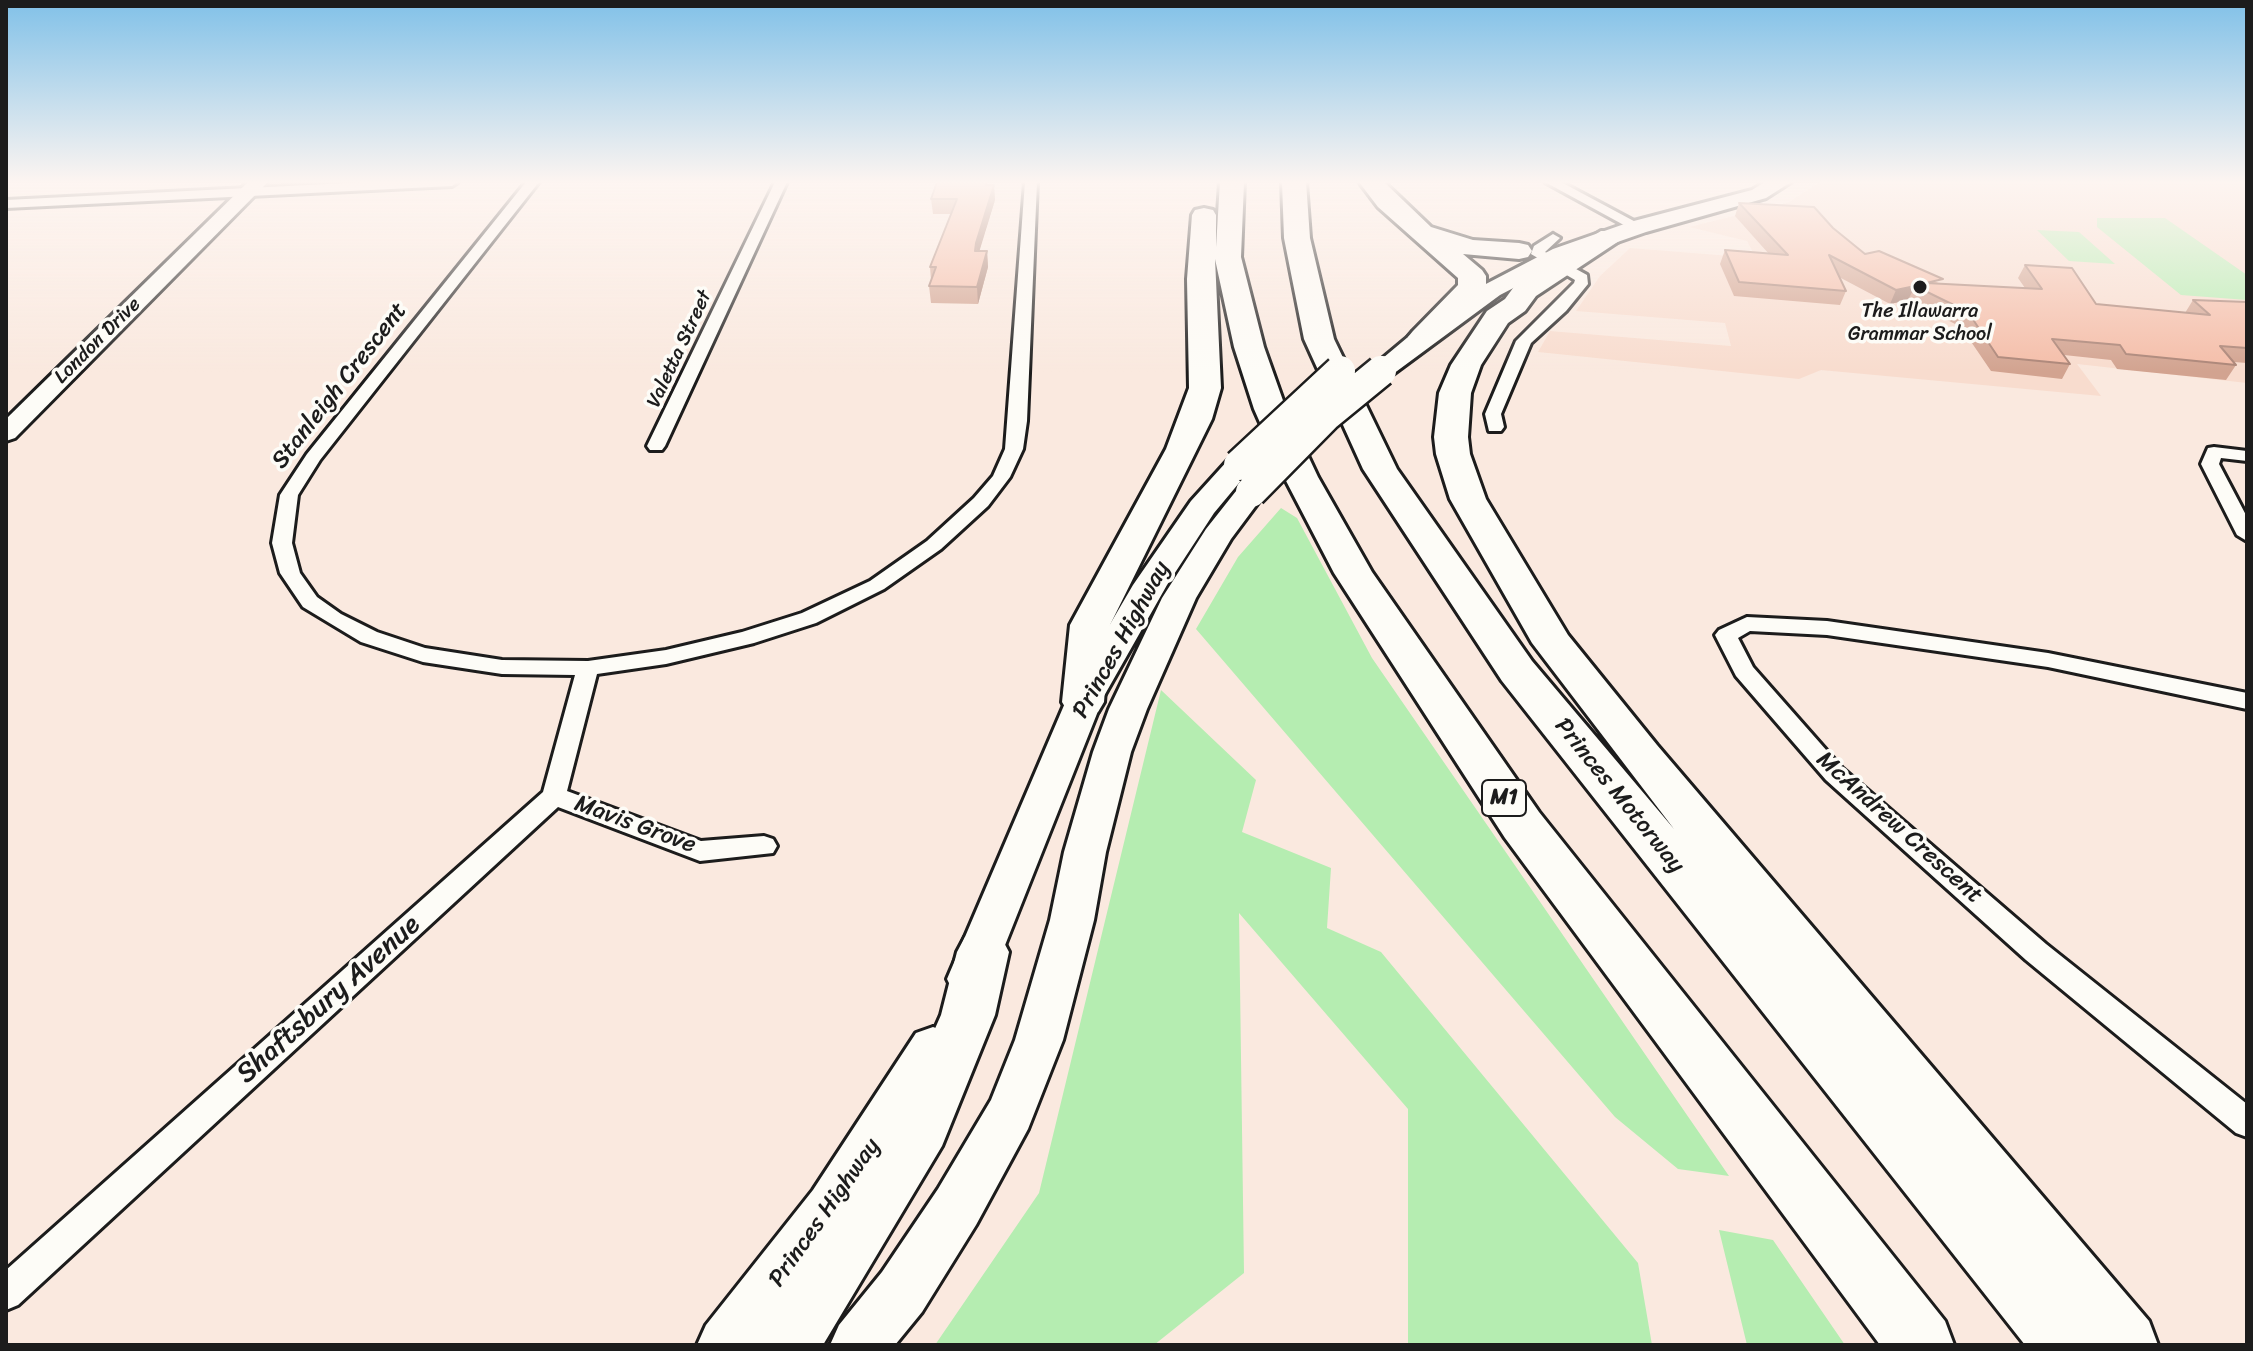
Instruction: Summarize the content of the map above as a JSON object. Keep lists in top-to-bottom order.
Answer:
{
  "streets": {
    "highway": ["Princes Motorway", "M1"],
    "main road": ["Princes Highway"],
    "street": [
      "London Drive",
      "Valetta Street",
      "Stanleigh Crescent",
      "Mavis Grove",
      "McAndrew Crescent",
      "Shaftsbury Avenue"
    ]
  },
  "crossings": [
    ["Mavis Grove", "Shaftsbury Avenue"]
  ],
  "places": ["The Illawarra Grammar School"]
}
